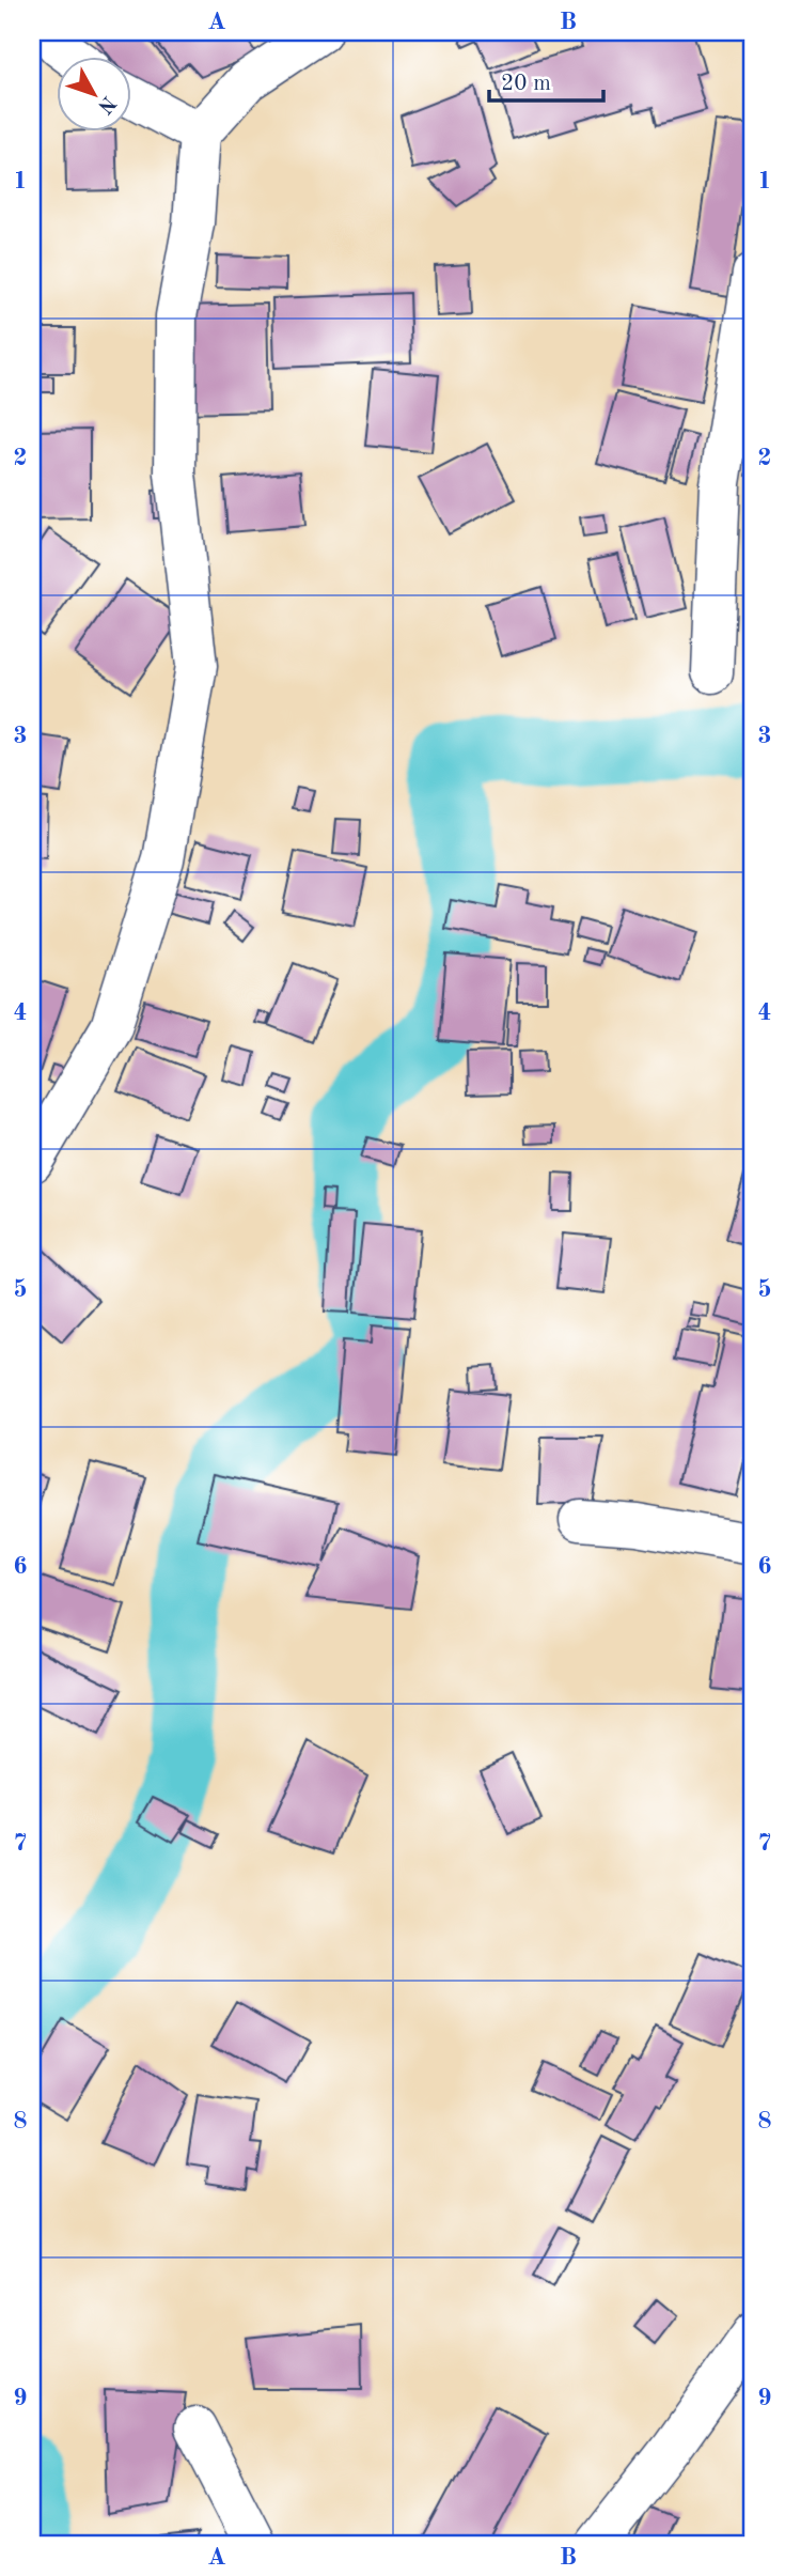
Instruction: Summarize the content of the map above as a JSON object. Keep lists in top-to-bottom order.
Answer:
{
  "scale_bar": "20 m",
  "north": "bottom right",
  "grid": {
    "columns": ["A", "B"],
    "rows": [
      "1",
      "2",
      "3",
      "4",
      "5",
      "6",
      "7",
      "8",
      "9"
    ]
  }
}
